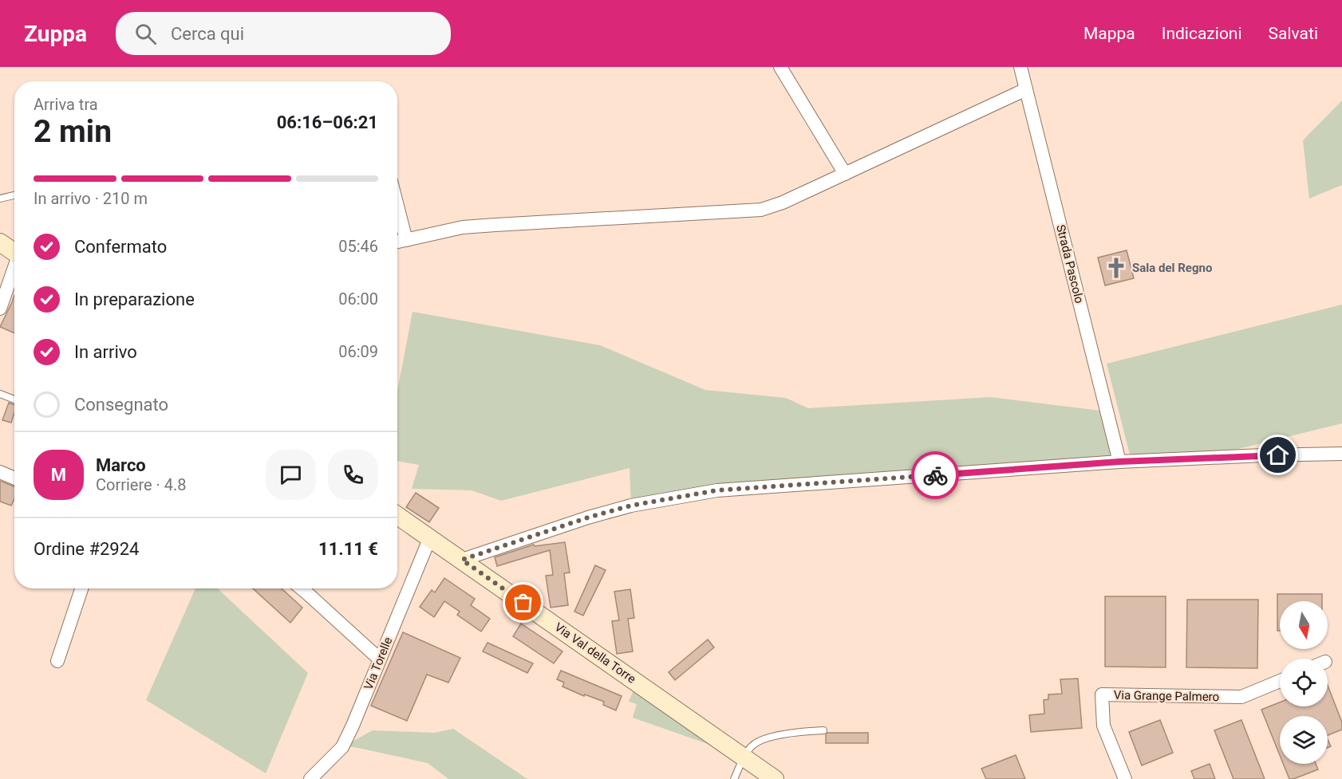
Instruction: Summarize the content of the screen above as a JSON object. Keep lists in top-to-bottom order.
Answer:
{
  "streets": {
    "street": [
      "Strada Pascolo",
      "Via Val della Torre",
      "Via Torelle",
      "Via Grange Palmero"
    ]
  },
  "crossings": [
    ["Via Val della Torre", "Via Torelle"]
  ],
  "places": {
    "church": ["Sala del Regno"]
  },
  "north": "bottom",
  "page": {
    "header": "Zuppa",
    "search": "Cerca qui",
    "nav": ["Mappa", "Indicazioni", "Salvati"],
    "heading": ["2 min", "Arriva tra", "06:16–06:21"],
    "panel": [
      "Marco",
      "Corriere · 4.8",
      "Ordine #2924",
      "11.11 €"
    ],
    "bar": "In arrivo · 210 m",
    "list": [
      ["Confermato", "05:46"],
      ["In preparazione", "06:00"],
      ["In arrivo", "06:09"],
      "Consegnato"
    ],
    "round": "M"
  }
}
